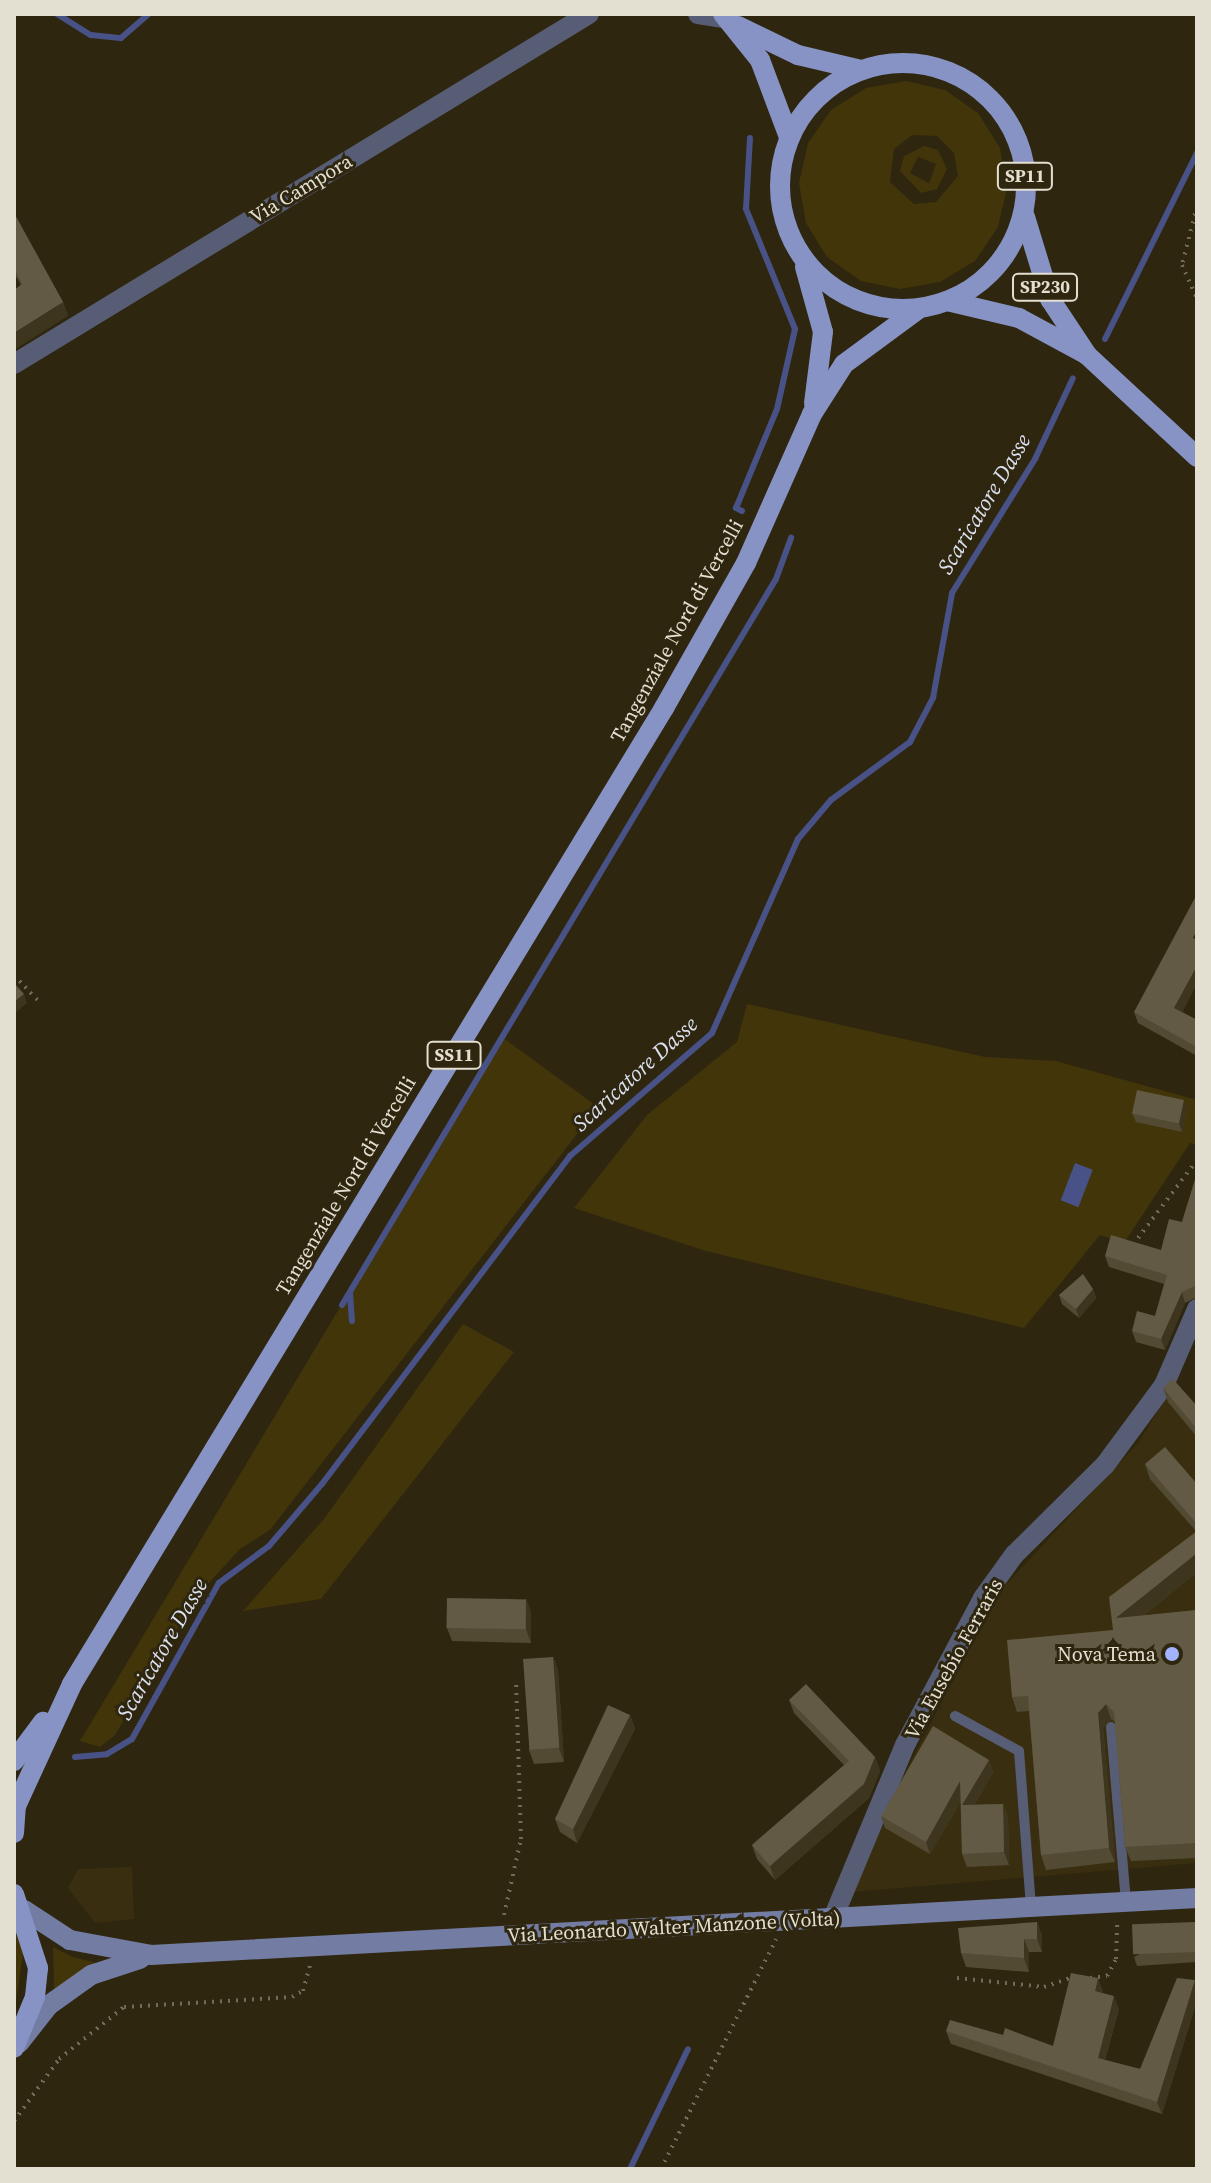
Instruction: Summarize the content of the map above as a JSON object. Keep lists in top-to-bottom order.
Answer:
{
  "streets": {
    "main road": [
      "SP11",
      "SP230",
      "Tangenziale Nord di Vercelli",
      "SS11",
      "Via Leonardo Walter Manzone (Volta)"
    ],
    "street": ["Via Campora", "Via Eusebio Ferraris"]
  },
  "crossings": [
    ["SP11", "SP230"],
    ["SP11", "Tangenziale Nord di Vercelli"],
    ["SP230", "Tangenziale Nord di Vercelli"],
    ["Via Eusebio Ferraris", "Via Leonardo Walter Manzone (Volta)"]
  ],
  "water": ["Scaricatore Dasse"],
  "places": ["Nova Tema"]
}
